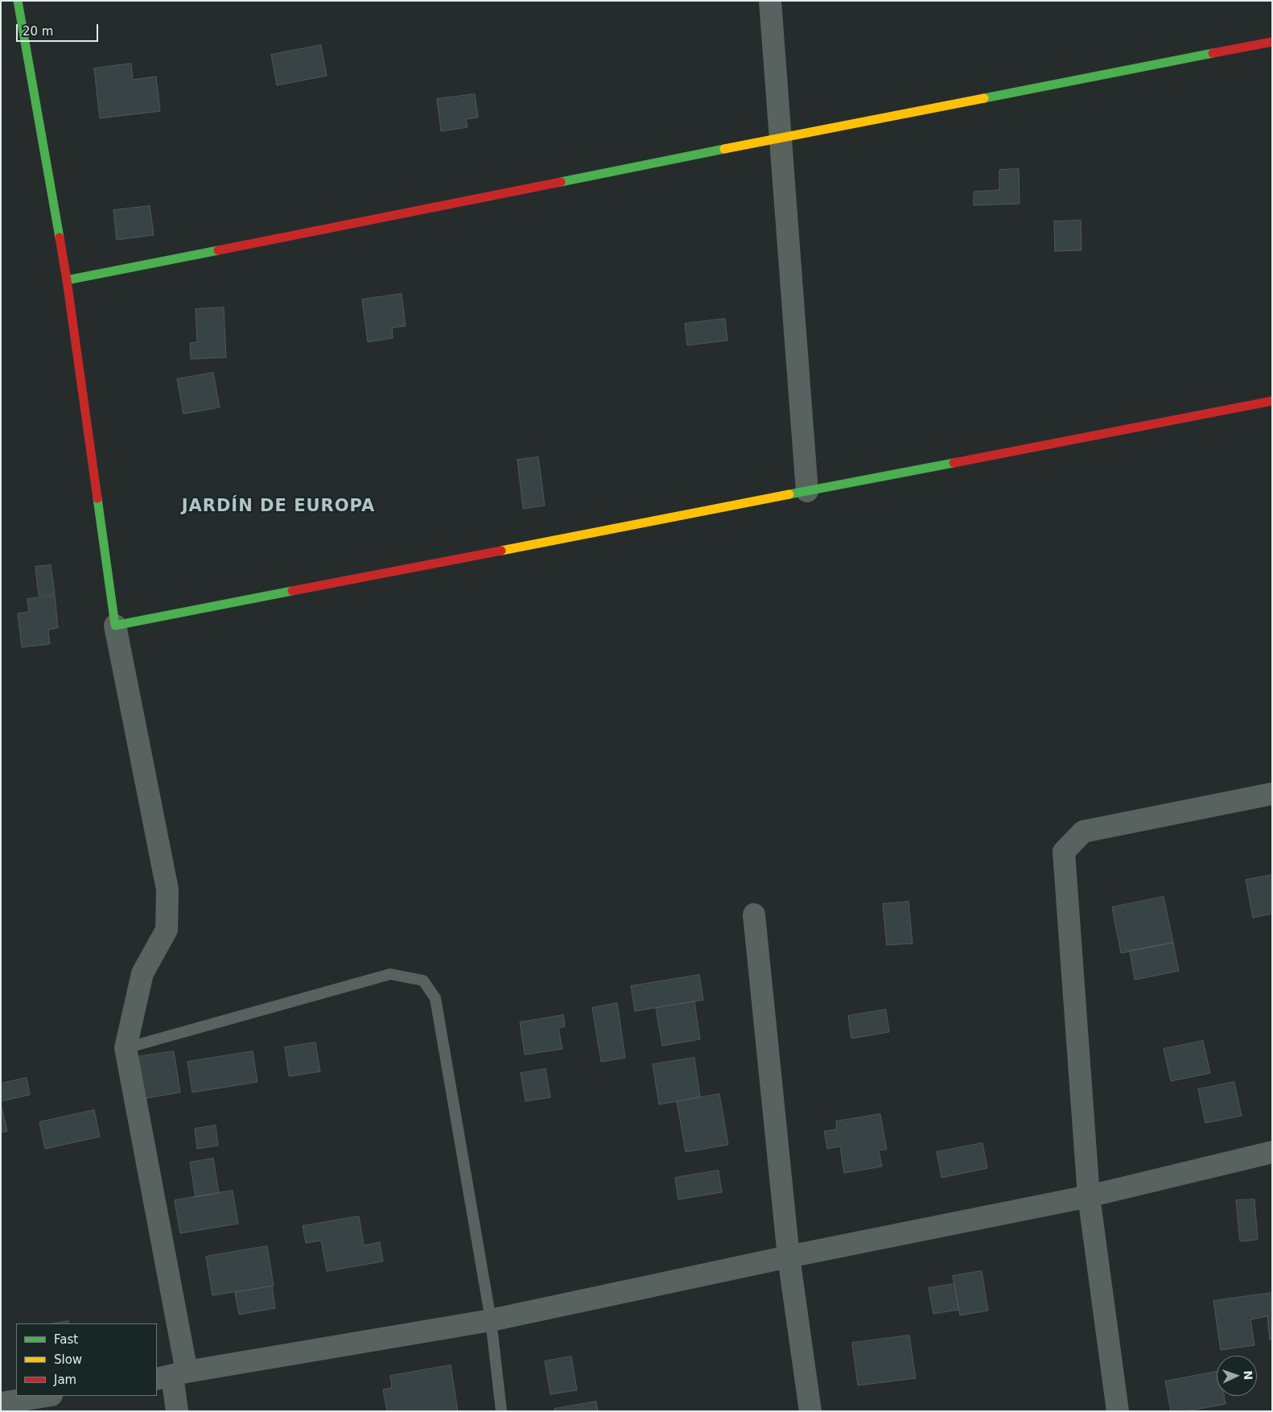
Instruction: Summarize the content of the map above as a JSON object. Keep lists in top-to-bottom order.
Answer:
{
  "districts": ["JARDÍN DE EUROPA"],
  "legend": ["Fast", "Slow", "Jam"],
  "scale_bar": "20 m",
  "north": "right"
}
